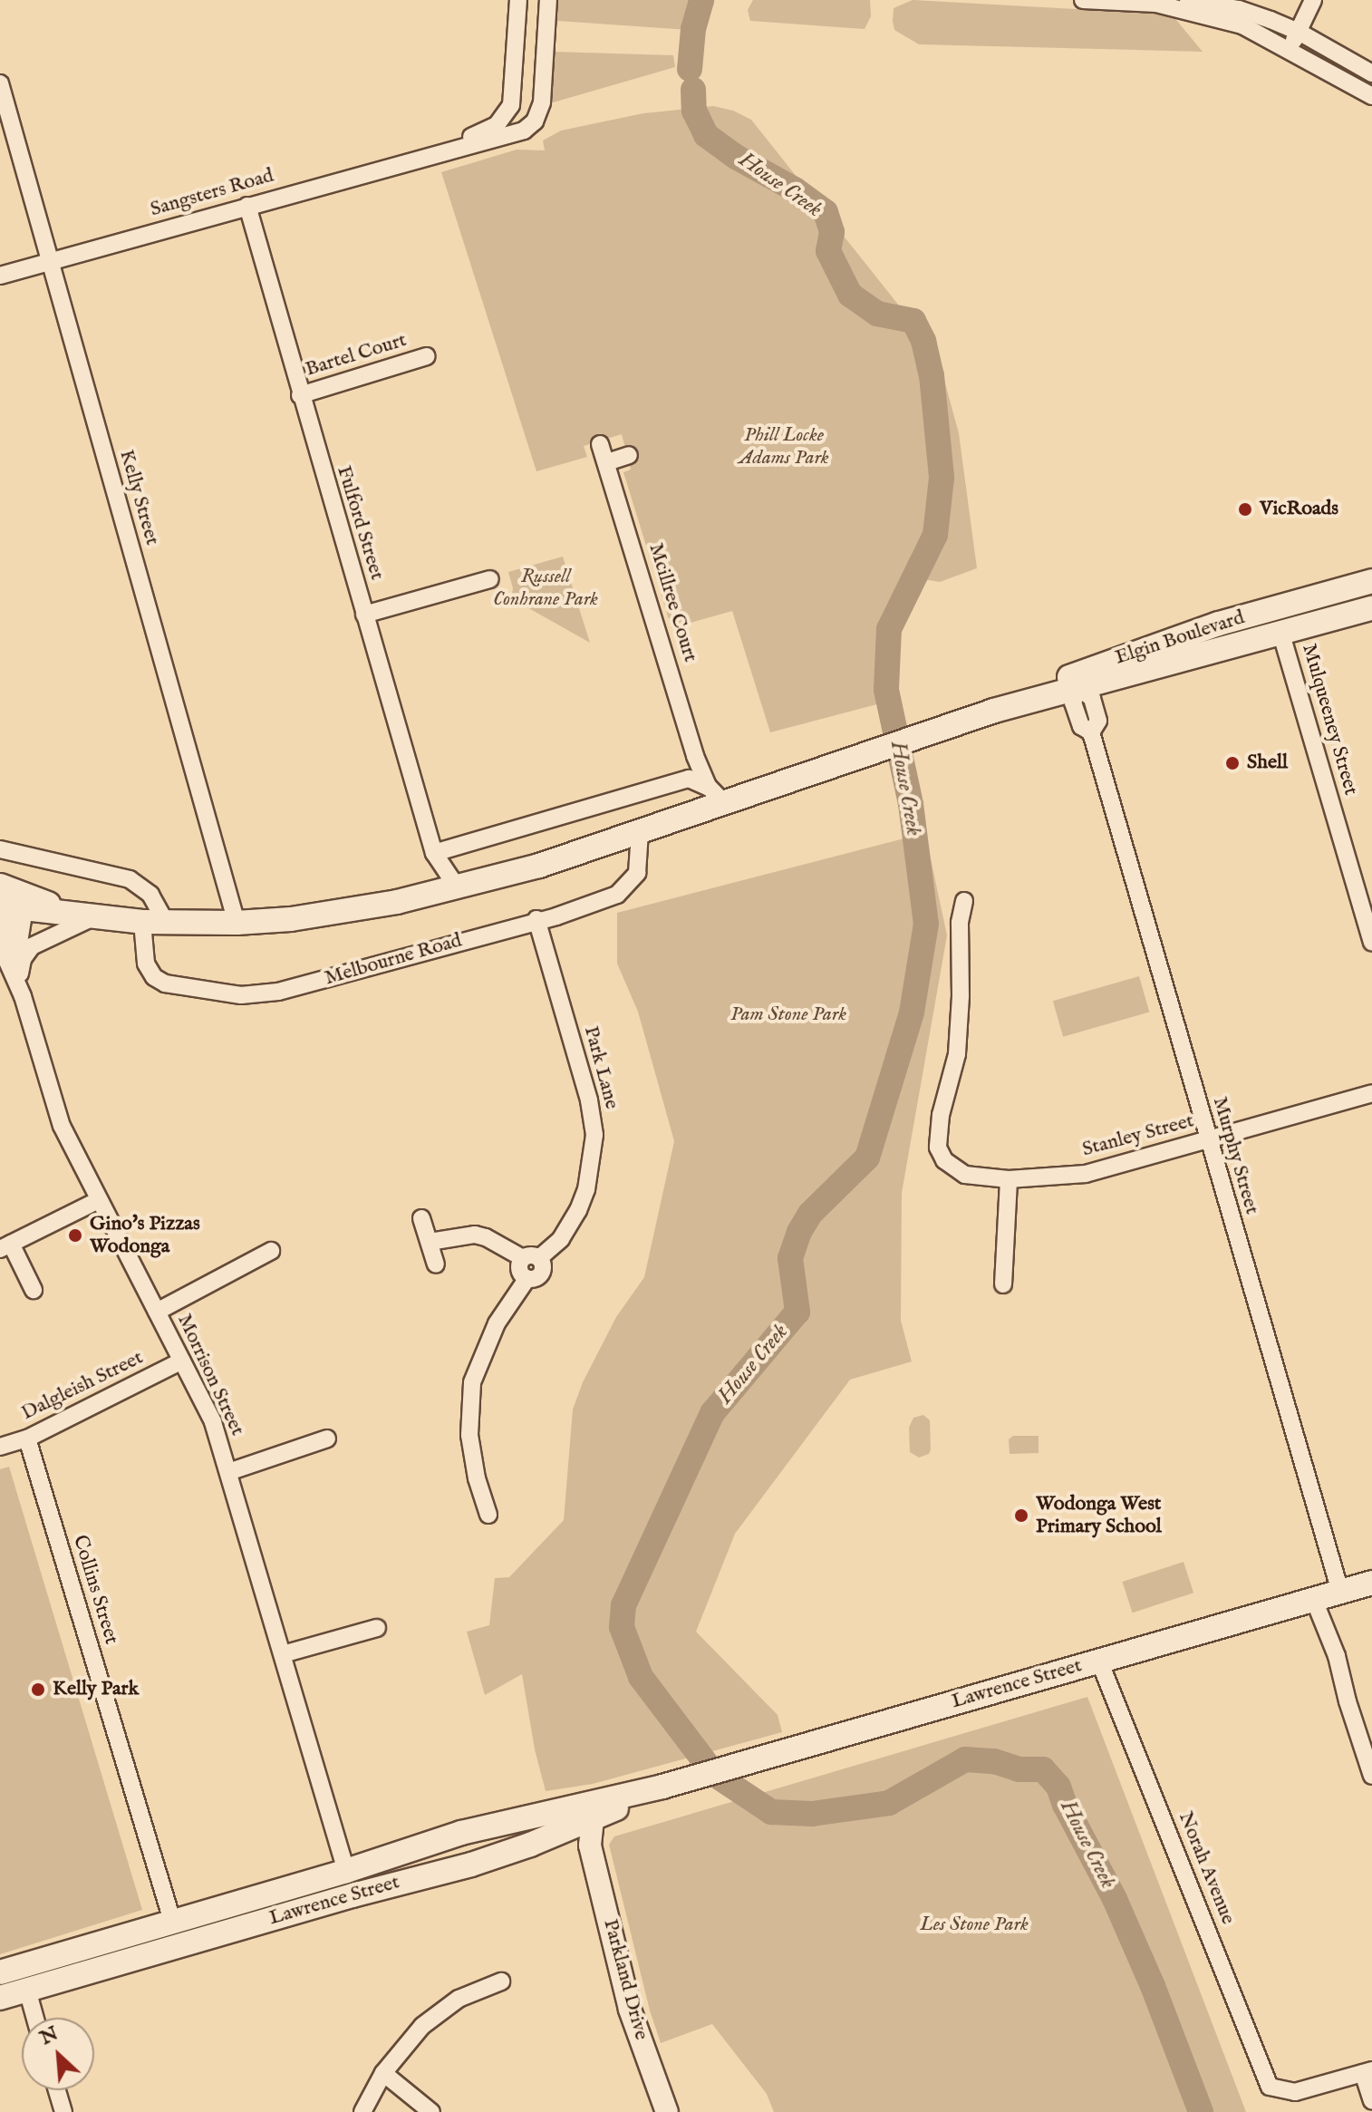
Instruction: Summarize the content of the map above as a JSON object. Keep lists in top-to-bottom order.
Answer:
{
  "streets": {
    "main road": ["Elgin Boulevard", "Lawrence Street"],
    "street": [
      "Sangsters Road",
      "Bartel Court",
      "Kelly Street",
      "Fulford Street",
      "Mcillree Court",
      "Mulqueeney Street",
      "Melbourne Road",
      "Park Lane",
      "Stanley Street",
      "Murphy Street",
      "Morrison Street",
      "Dalgleish Street",
      "Collins Street",
      "Norah Avenue",
      "Parkland Drive"
    ]
  },
  "crossings": [
    ["Sangsters Road", "Kelly Street"],
    ["Sangsters Road", "Fulford Street"],
    ["Bartel Court", "Fulford Street"],
    ["Mcillree Court", "Elgin Boulevard"],
    ["Elgin Boulevard", "Mulqueeney Street"],
    ["Elgin Boulevard", "Murphy Street"],
    ["Melbourne Road", "Park Lane"],
    ["Stanley Street", "Murphy Street"],
    ["Murphy Street", "Lawrence Street"],
    ["Morrison Street", "Dalgleish Street"],
    ["Morrison Street", "Lawrence Street"],
    ["Dalgleish Street", "Collins Street"],
    ["Collins Street", "Lawrence Street"],
    ["Lawrence Street", "Norah Avenue"],
    ["Lawrence Street", "Parkland Drive"]
  ],
  "water": ["House Creek"],
  "parks": [
    "Phill Locke Adams Park",
    "Russell Conhrane Park",
    "Pam Stone Park",
    "Les Stone Park"
  ],
  "places": [
    "VicRoads",
    "Shell",
    "Gino's Pizzas Wodonga",
    "Wodonga West Primary School",
    "Kelly Park"
  ],
  "north": "top left"
}
